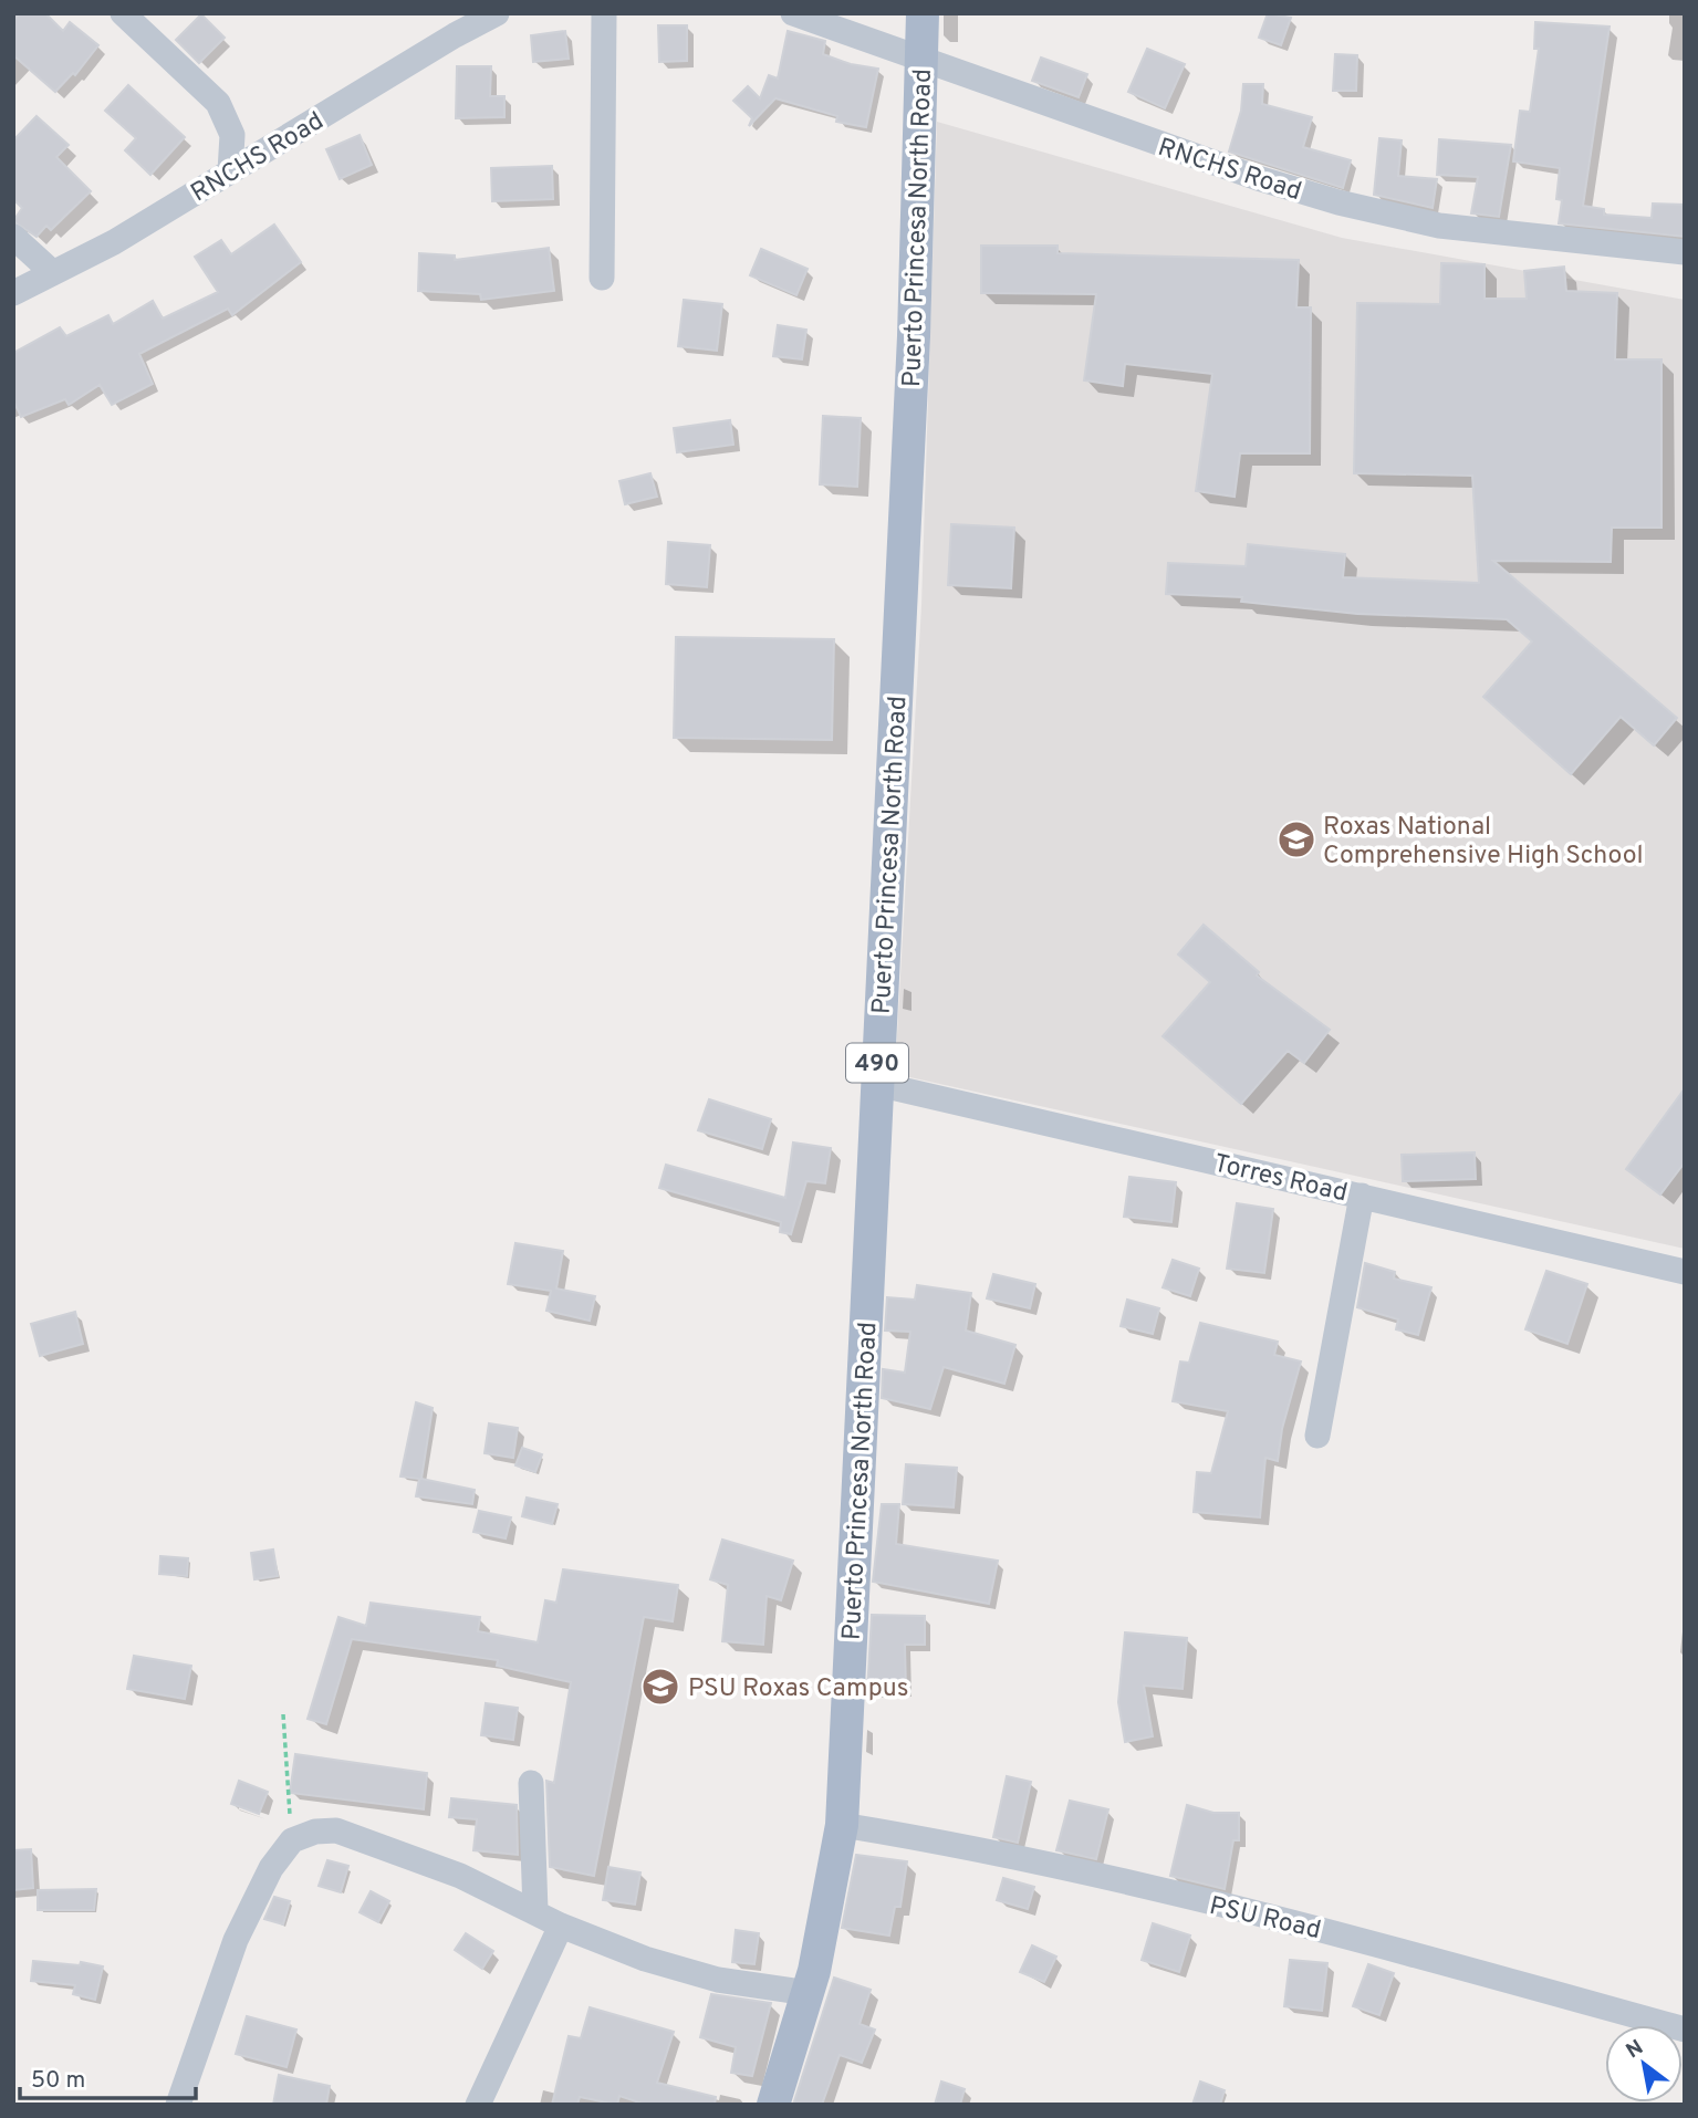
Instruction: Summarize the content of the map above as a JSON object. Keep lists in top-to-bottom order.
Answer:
{
  "streets": {
    "main road": ["Puerto Princesa North Road", "490"],
    "street": ["RNCHS Road", "Torres Road", "PSU Road"]
  },
  "crossings": [
    ["RNCHS Road", "Puerto Princesa North Road"],
    ["Puerto Princesa North Road", "Torres Road"],
    ["Puerto Princesa North Road", "PSU Road"]
  ],
  "places": {
    "school or university": ["Roxas National Comprehensive High School", "PSU Roxas Campus"]
  },
  "scale_bar": "50 m",
  "north": "top left"
}
